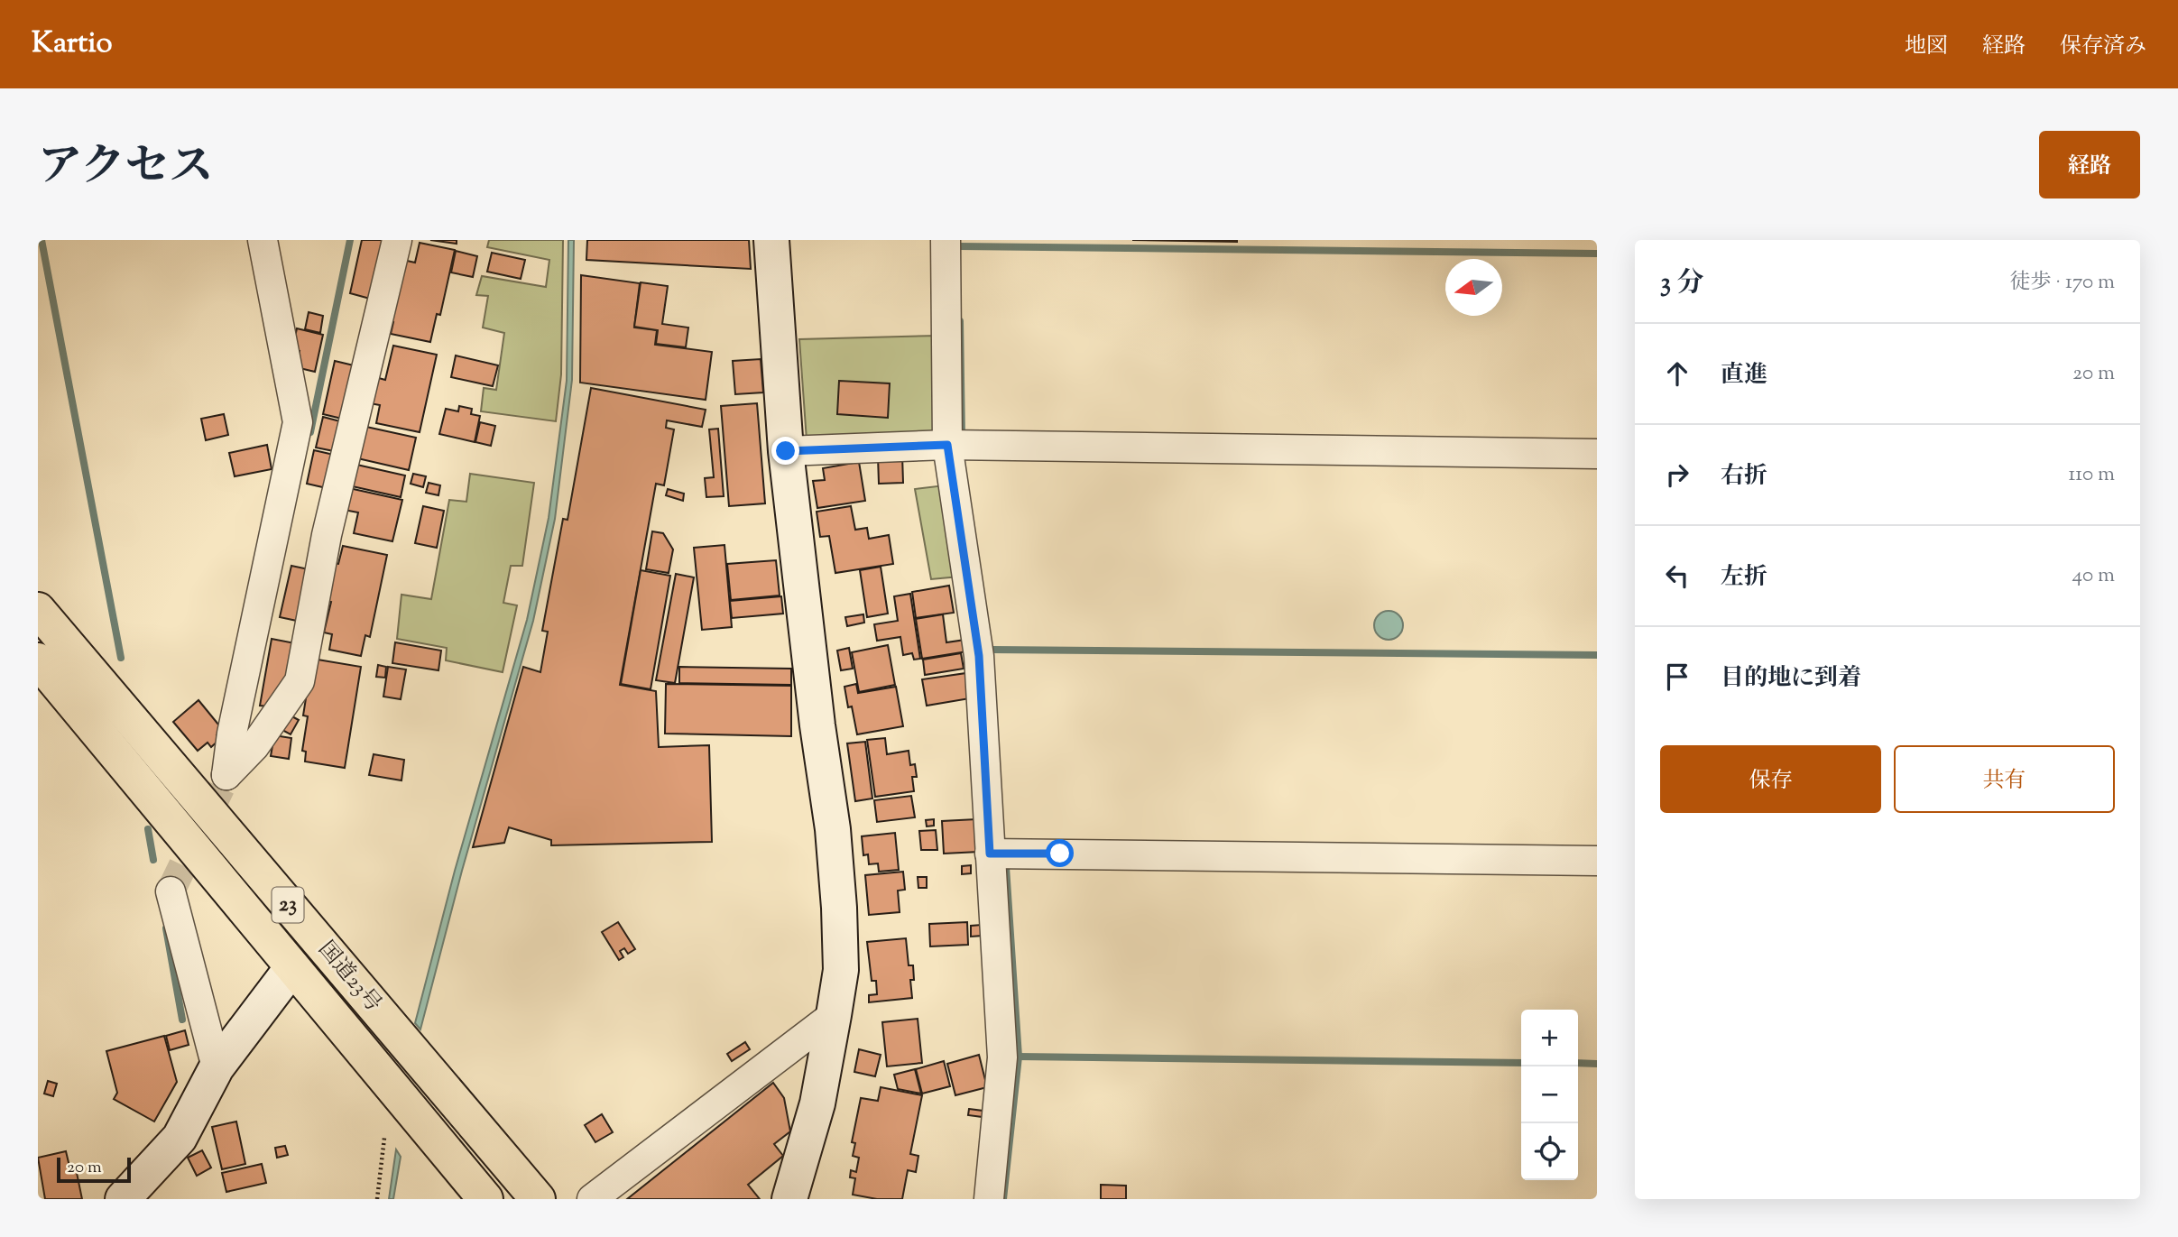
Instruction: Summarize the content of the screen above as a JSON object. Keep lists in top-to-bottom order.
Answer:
{
  "streets": {
    "highway": ["23", "国道23号"]
  },
  "scale_bar": "20 m",
  "north": "left",
  "page": {
    "header": "Kartio",
    "nav": ["地図", "経路", "保存済み"],
    "title": "アクセス",
    "buttons": [
      "経路",
      ["保存", "共有"]
    ],
    "heading": ["3 分", "徒歩 · 170 m"],
    "list": [
      ["直進", "20 m"],
      ["右折", "110 m"],
      ["左折", "40 m"],
      "目的地に到着"
    ],
    "map_buttons": ["+", "−"],
    "scale": "20 m"
  }
}
